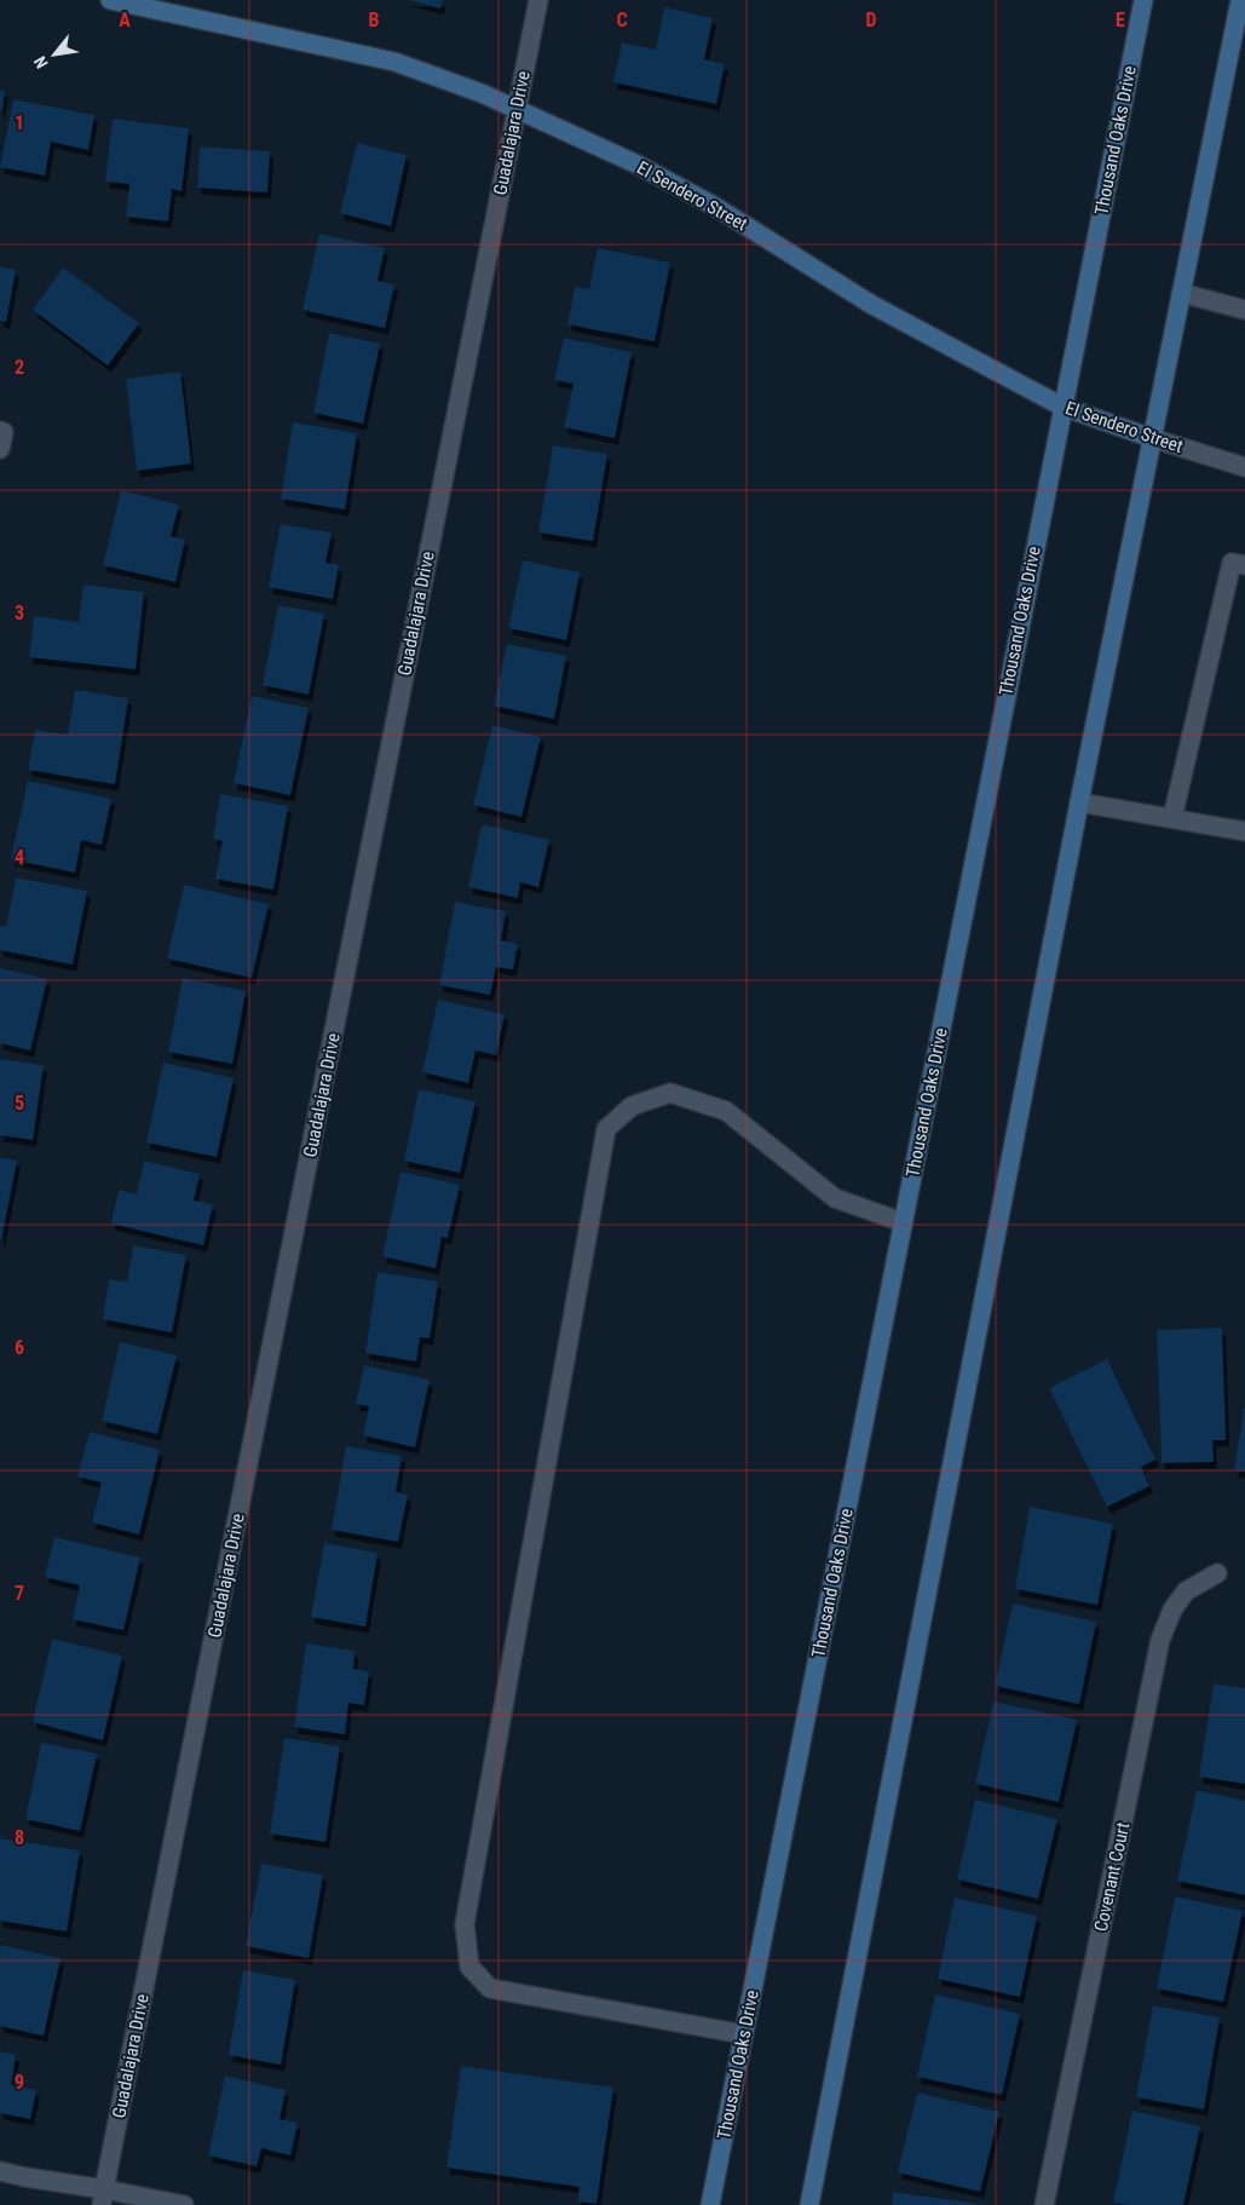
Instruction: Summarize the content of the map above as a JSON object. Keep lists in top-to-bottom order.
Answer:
{
  "streets": {
    "main road": ["Thousand Oaks Drive", "El Sendero Street"],
    "street": ["Guadalajara Drive", "Covenant Court"]
  },
  "crossings": [
    ["Guadalajara Drive", "El Sendero Street"],
    ["Thousand Oaks Drive", "El Sendero Street"]
  ],
  "north": "bottom left",
  "grid": {
    "columns": [
      "A",
      "B",
      "C",
      "D",
      "E"
    ],
    "rows": [
      "1",
      "2",
      "3",
      "4",
      "5",
      "6",
      "7",
      "8",
      "9"
    ]
  }
}
